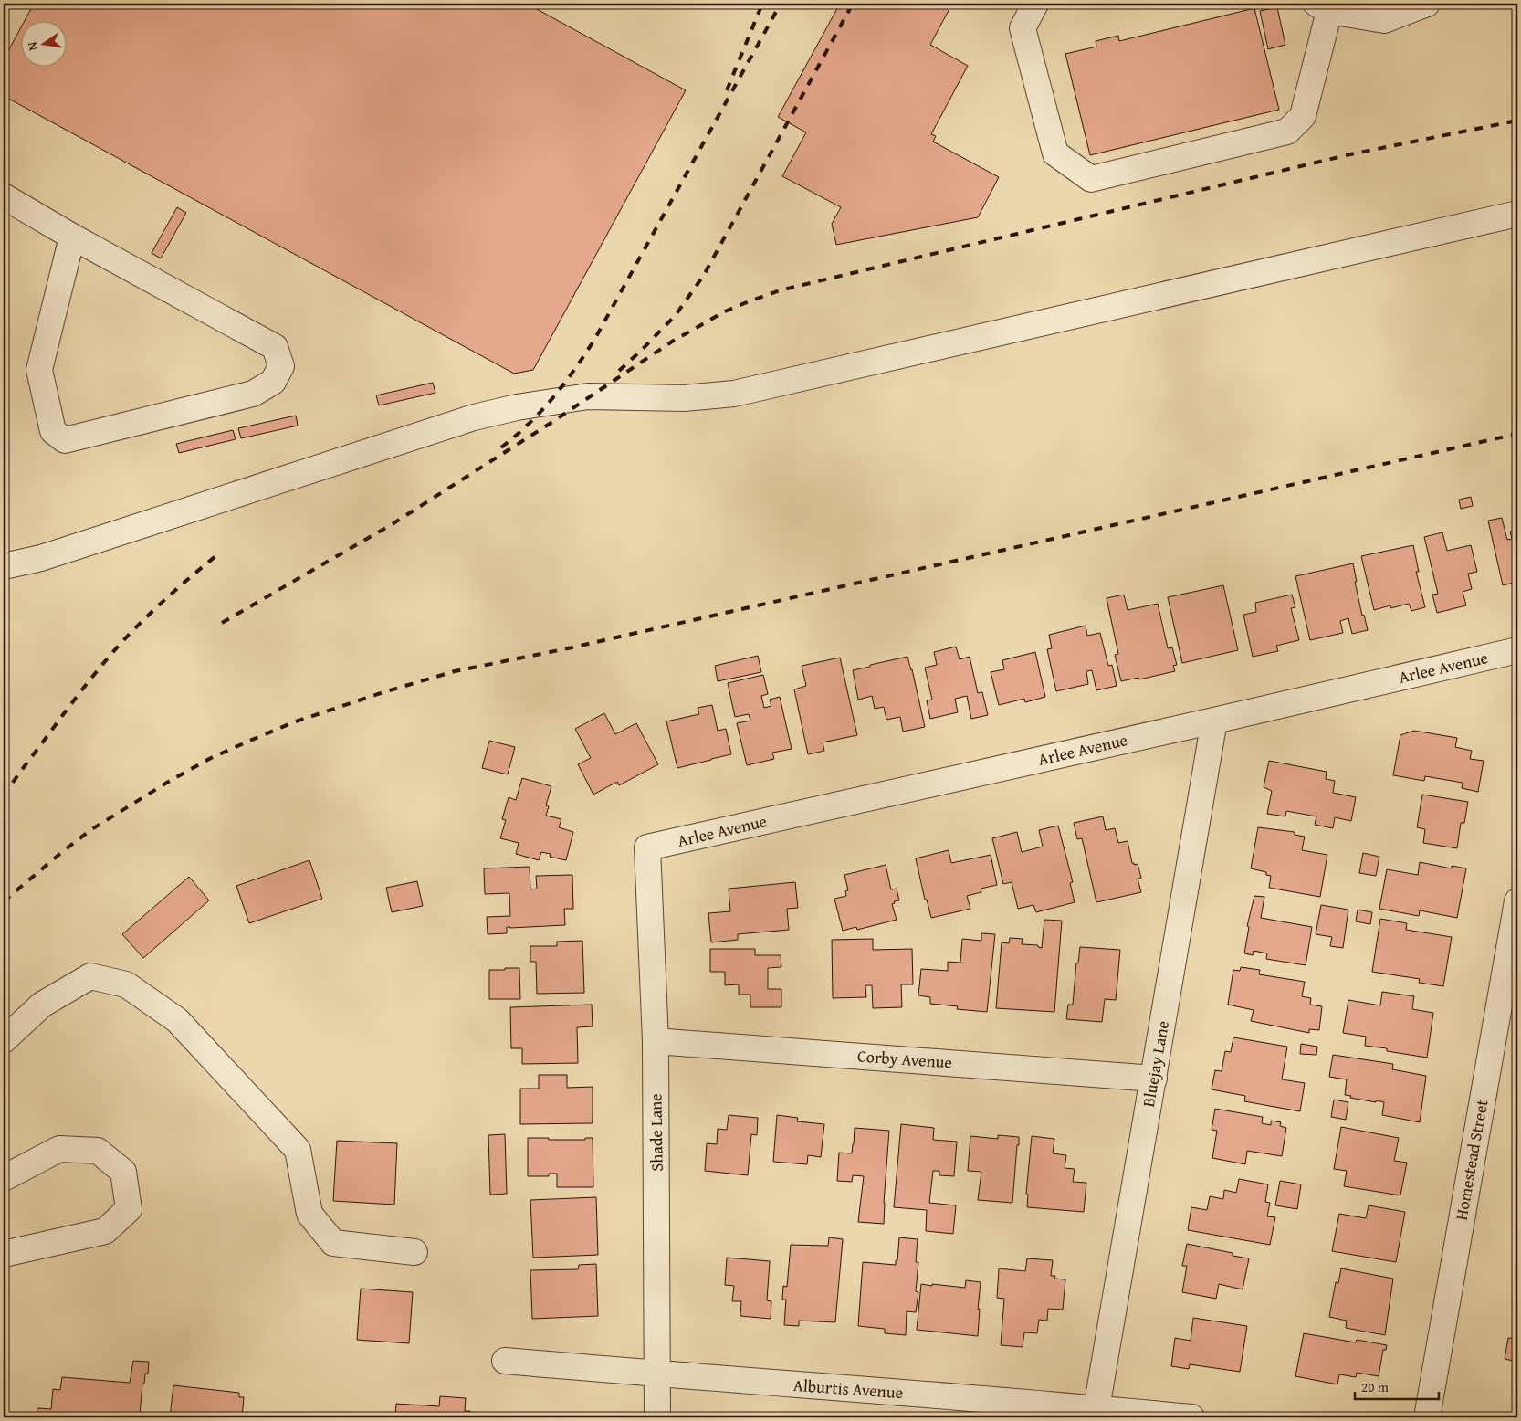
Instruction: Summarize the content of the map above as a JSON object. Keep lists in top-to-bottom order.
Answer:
{
  "streets": {
    "street": [
      "Arlee Avenue",
      "Corby Avenue",
      "Bluejay Lane",
      "Shade Lane",
      "Homestead Street",
      "Alburtis Avenue"
    ]
  },
  "crossings": [
    ["Arlee Avenue", "Bluejay Lane"],
    ["Arlee Avenue", "Shade Lane"],
    ["Corby Avenue", "Bluejay Lane"],
    ["Corby Avenue", "Shade Lane"],
    ["Bluejay Lane", "Alburtis Avenue"],
    ["Shade Lane", "Alburtis Avenue"]
  ],
  "scale_bar": "20 m",
  "north": "left"
}
